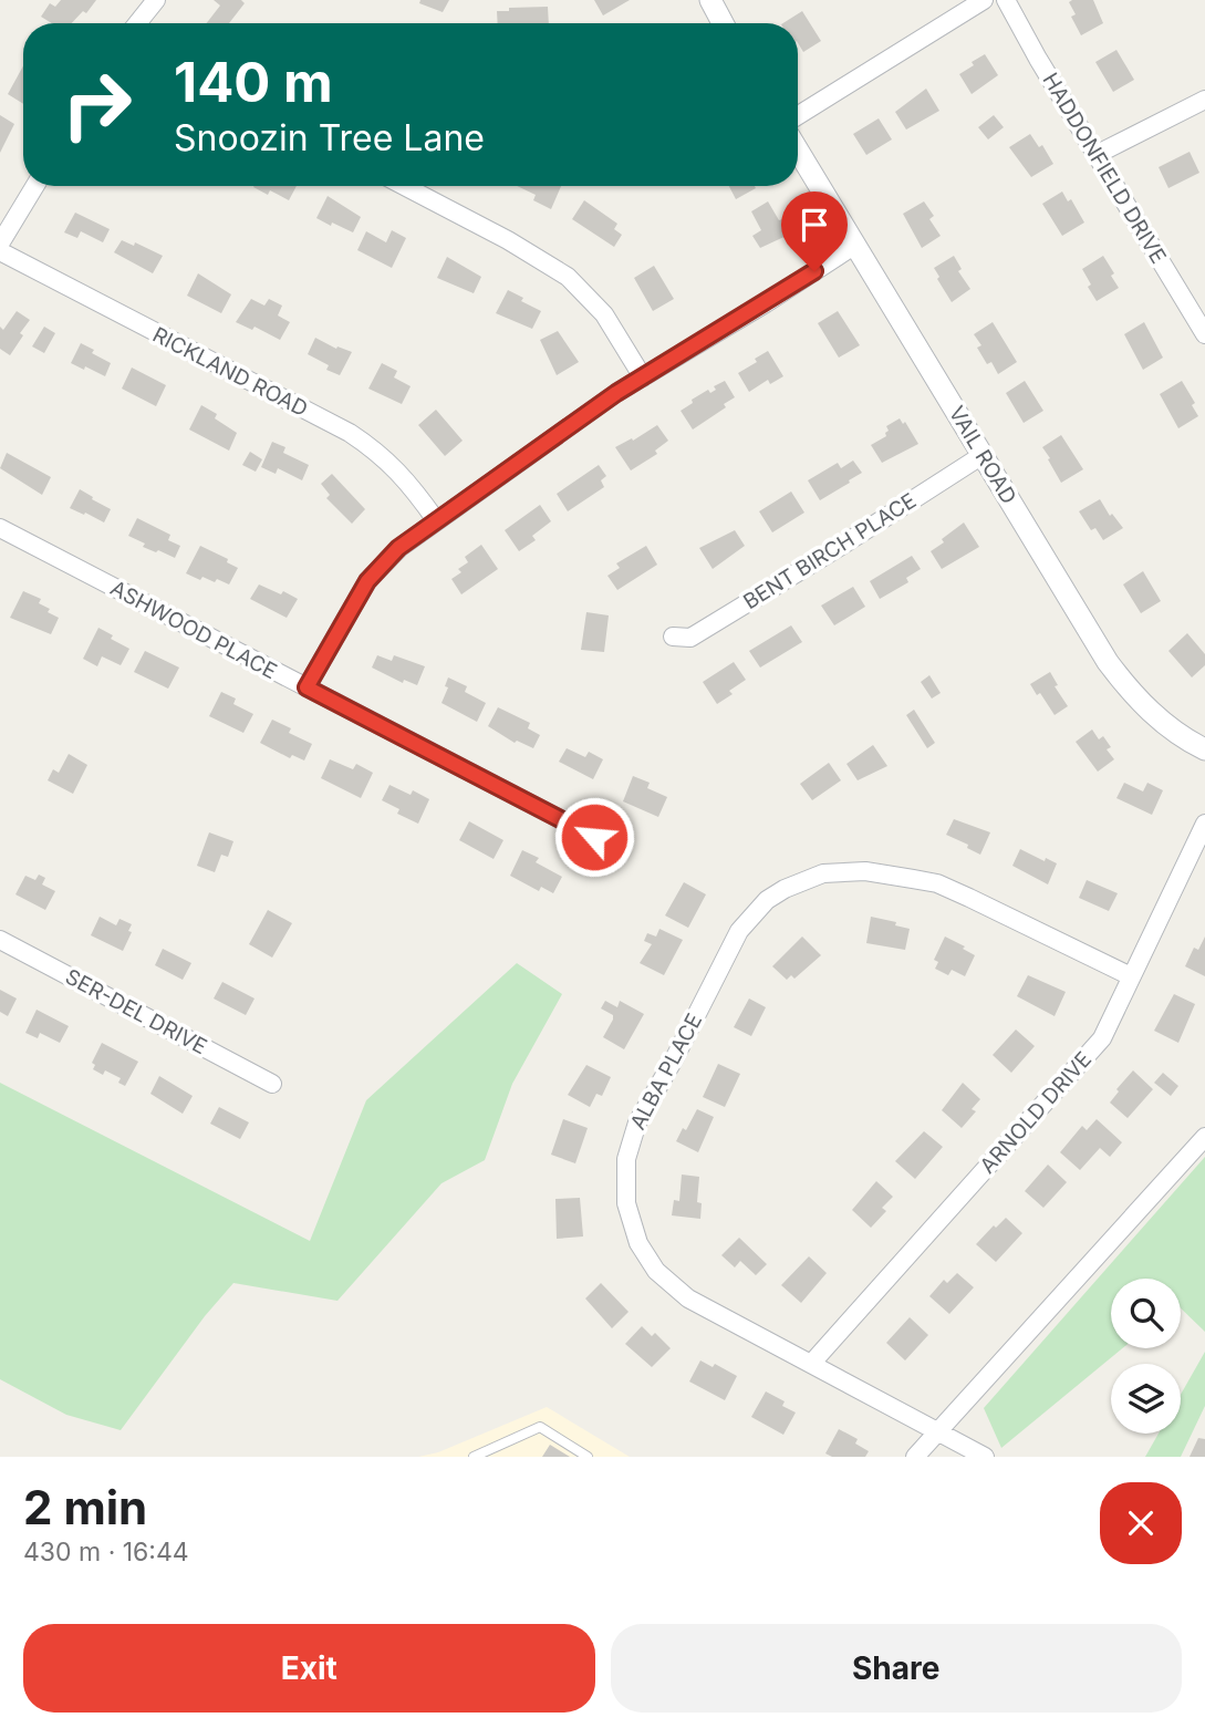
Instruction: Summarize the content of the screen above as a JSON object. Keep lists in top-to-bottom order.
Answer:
{
  "streets": {
    "street": [
      "HADDONFIELD DRIVE",
      "RICKLAND ROAD",
      "VAIL ROAD",
      "BENT BIRCH PLACE",
      "ASHWOOD PLACE",
      "SER-DEL DRIVE",
      "ALBA PLACE",
      "ARNOLD DRIVE"
    ]
  },
  "crossings": [
    ["VAIL ROAD", "BENT BIRCH PLACE"],
    ["ALBA PLACE", "ARNOLD DRIVE"]
  ],
  "page": {
    "turn": ["140 m", "Snoozin Tree Lane"],
    "heading": ["2 min", "430 m · 16:44"],
    "buttons": ["Exit", "Share"]
  }
}
